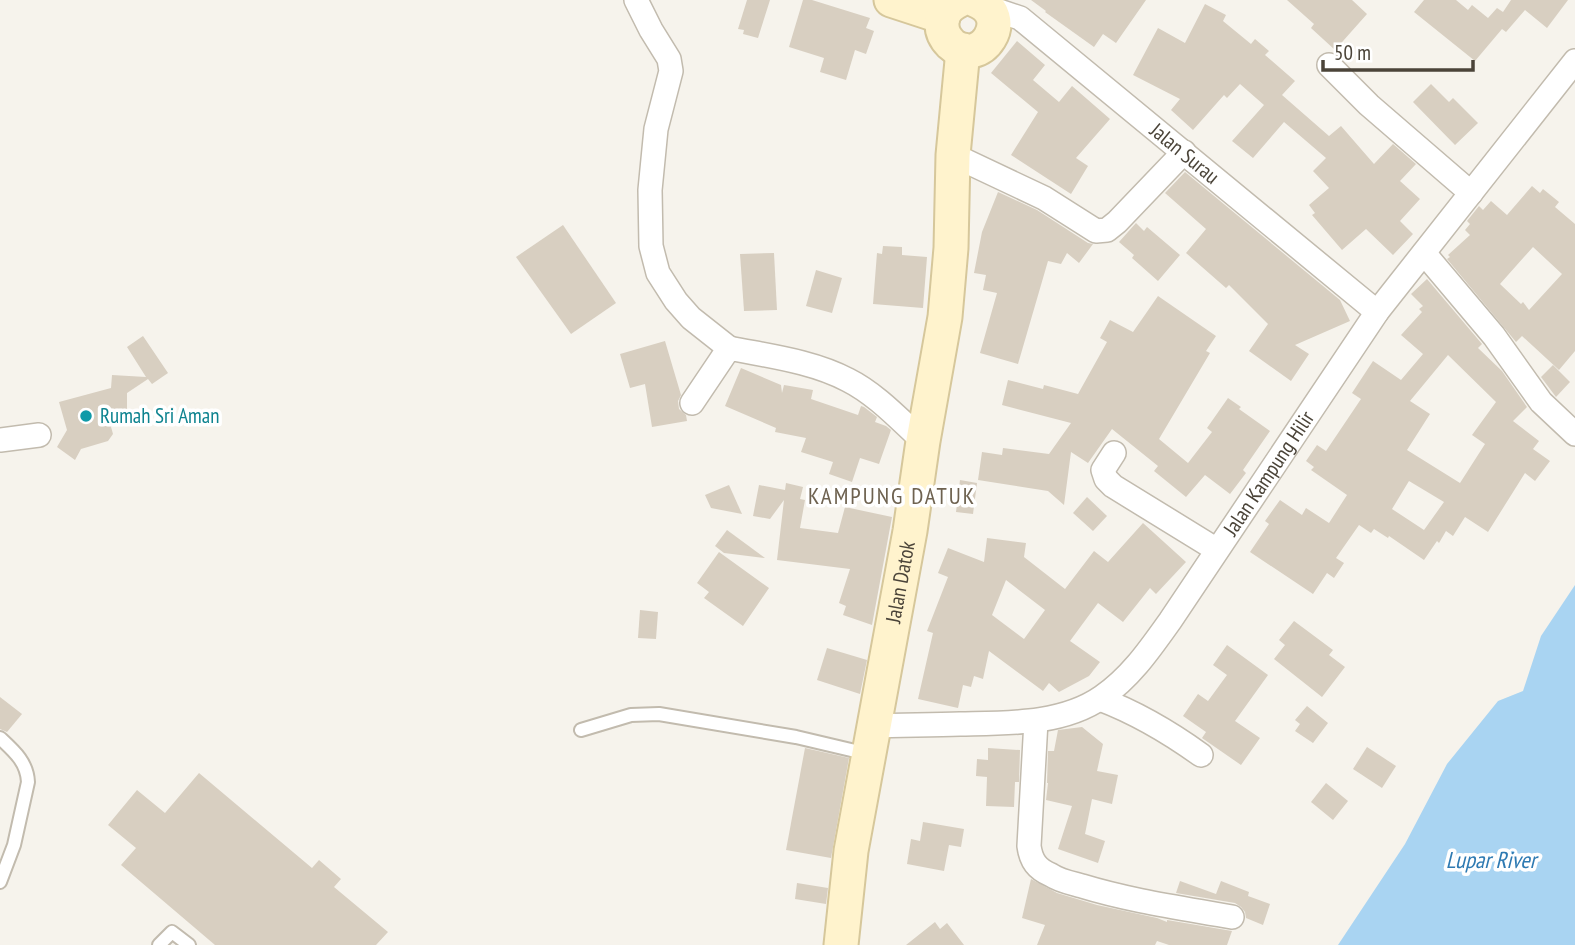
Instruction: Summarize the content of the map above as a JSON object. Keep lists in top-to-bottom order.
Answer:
{
  "streets": {
    "main road": ["Jalan Datok"],
    "street": ["Jalan Surau", "Jalan Kampung Hilir"]
  },
  "crossings": [
    ["Jalan Surau", "Jalan Kampung Hilir"],
    ["Jalan Surau", "Jalan Datok"],
    ["Jalan Kampung Hilir", "Jalan Datok"]
  ],
  "districts": ["KAMPUNG DATUK"],
  "water": ["Lupar River"],
  "places": ["Rumah Sri Aman"],
  "scale_bar": "50 m"
}
